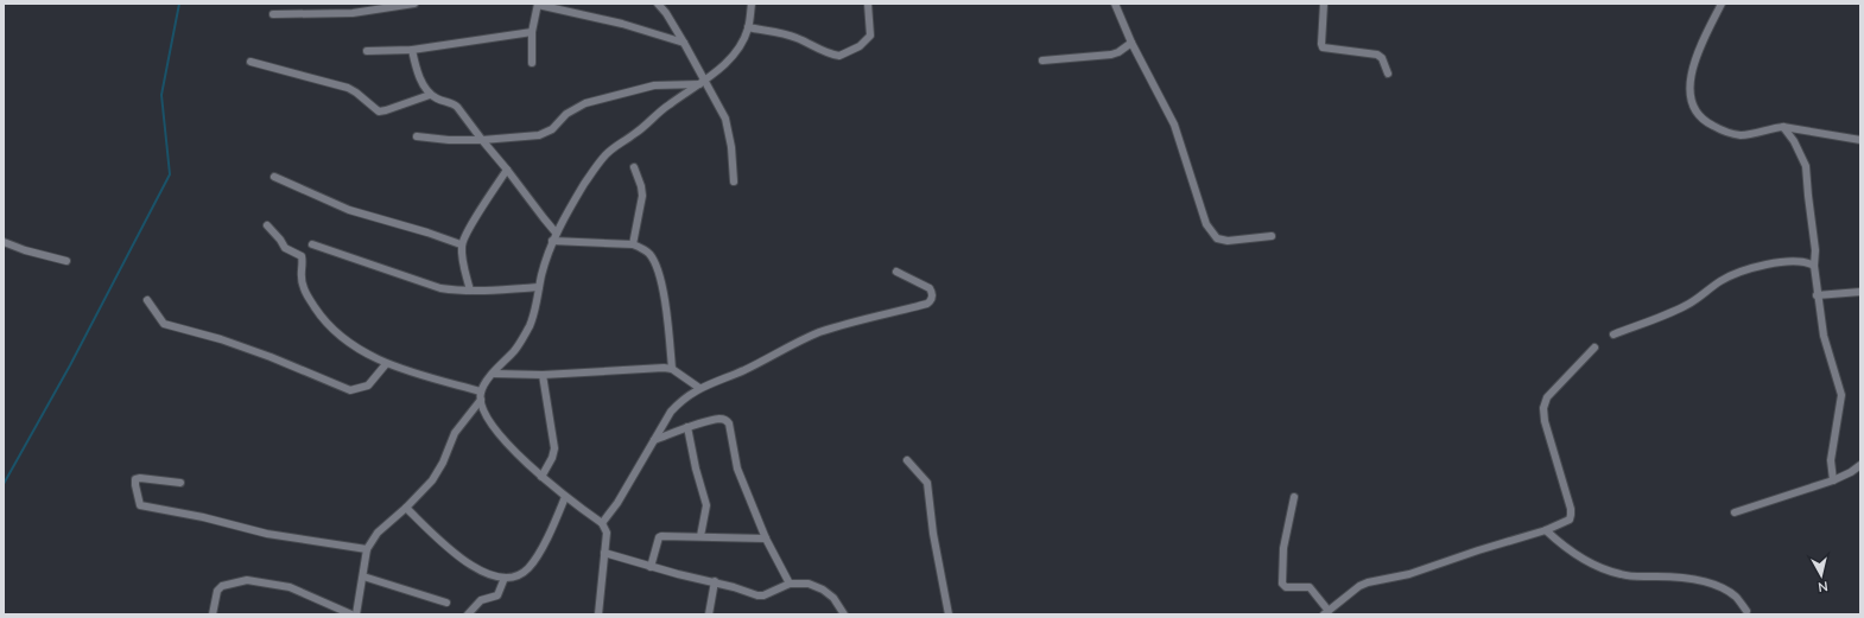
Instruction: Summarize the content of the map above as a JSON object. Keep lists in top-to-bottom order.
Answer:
{
  "north": "bottom"
}
